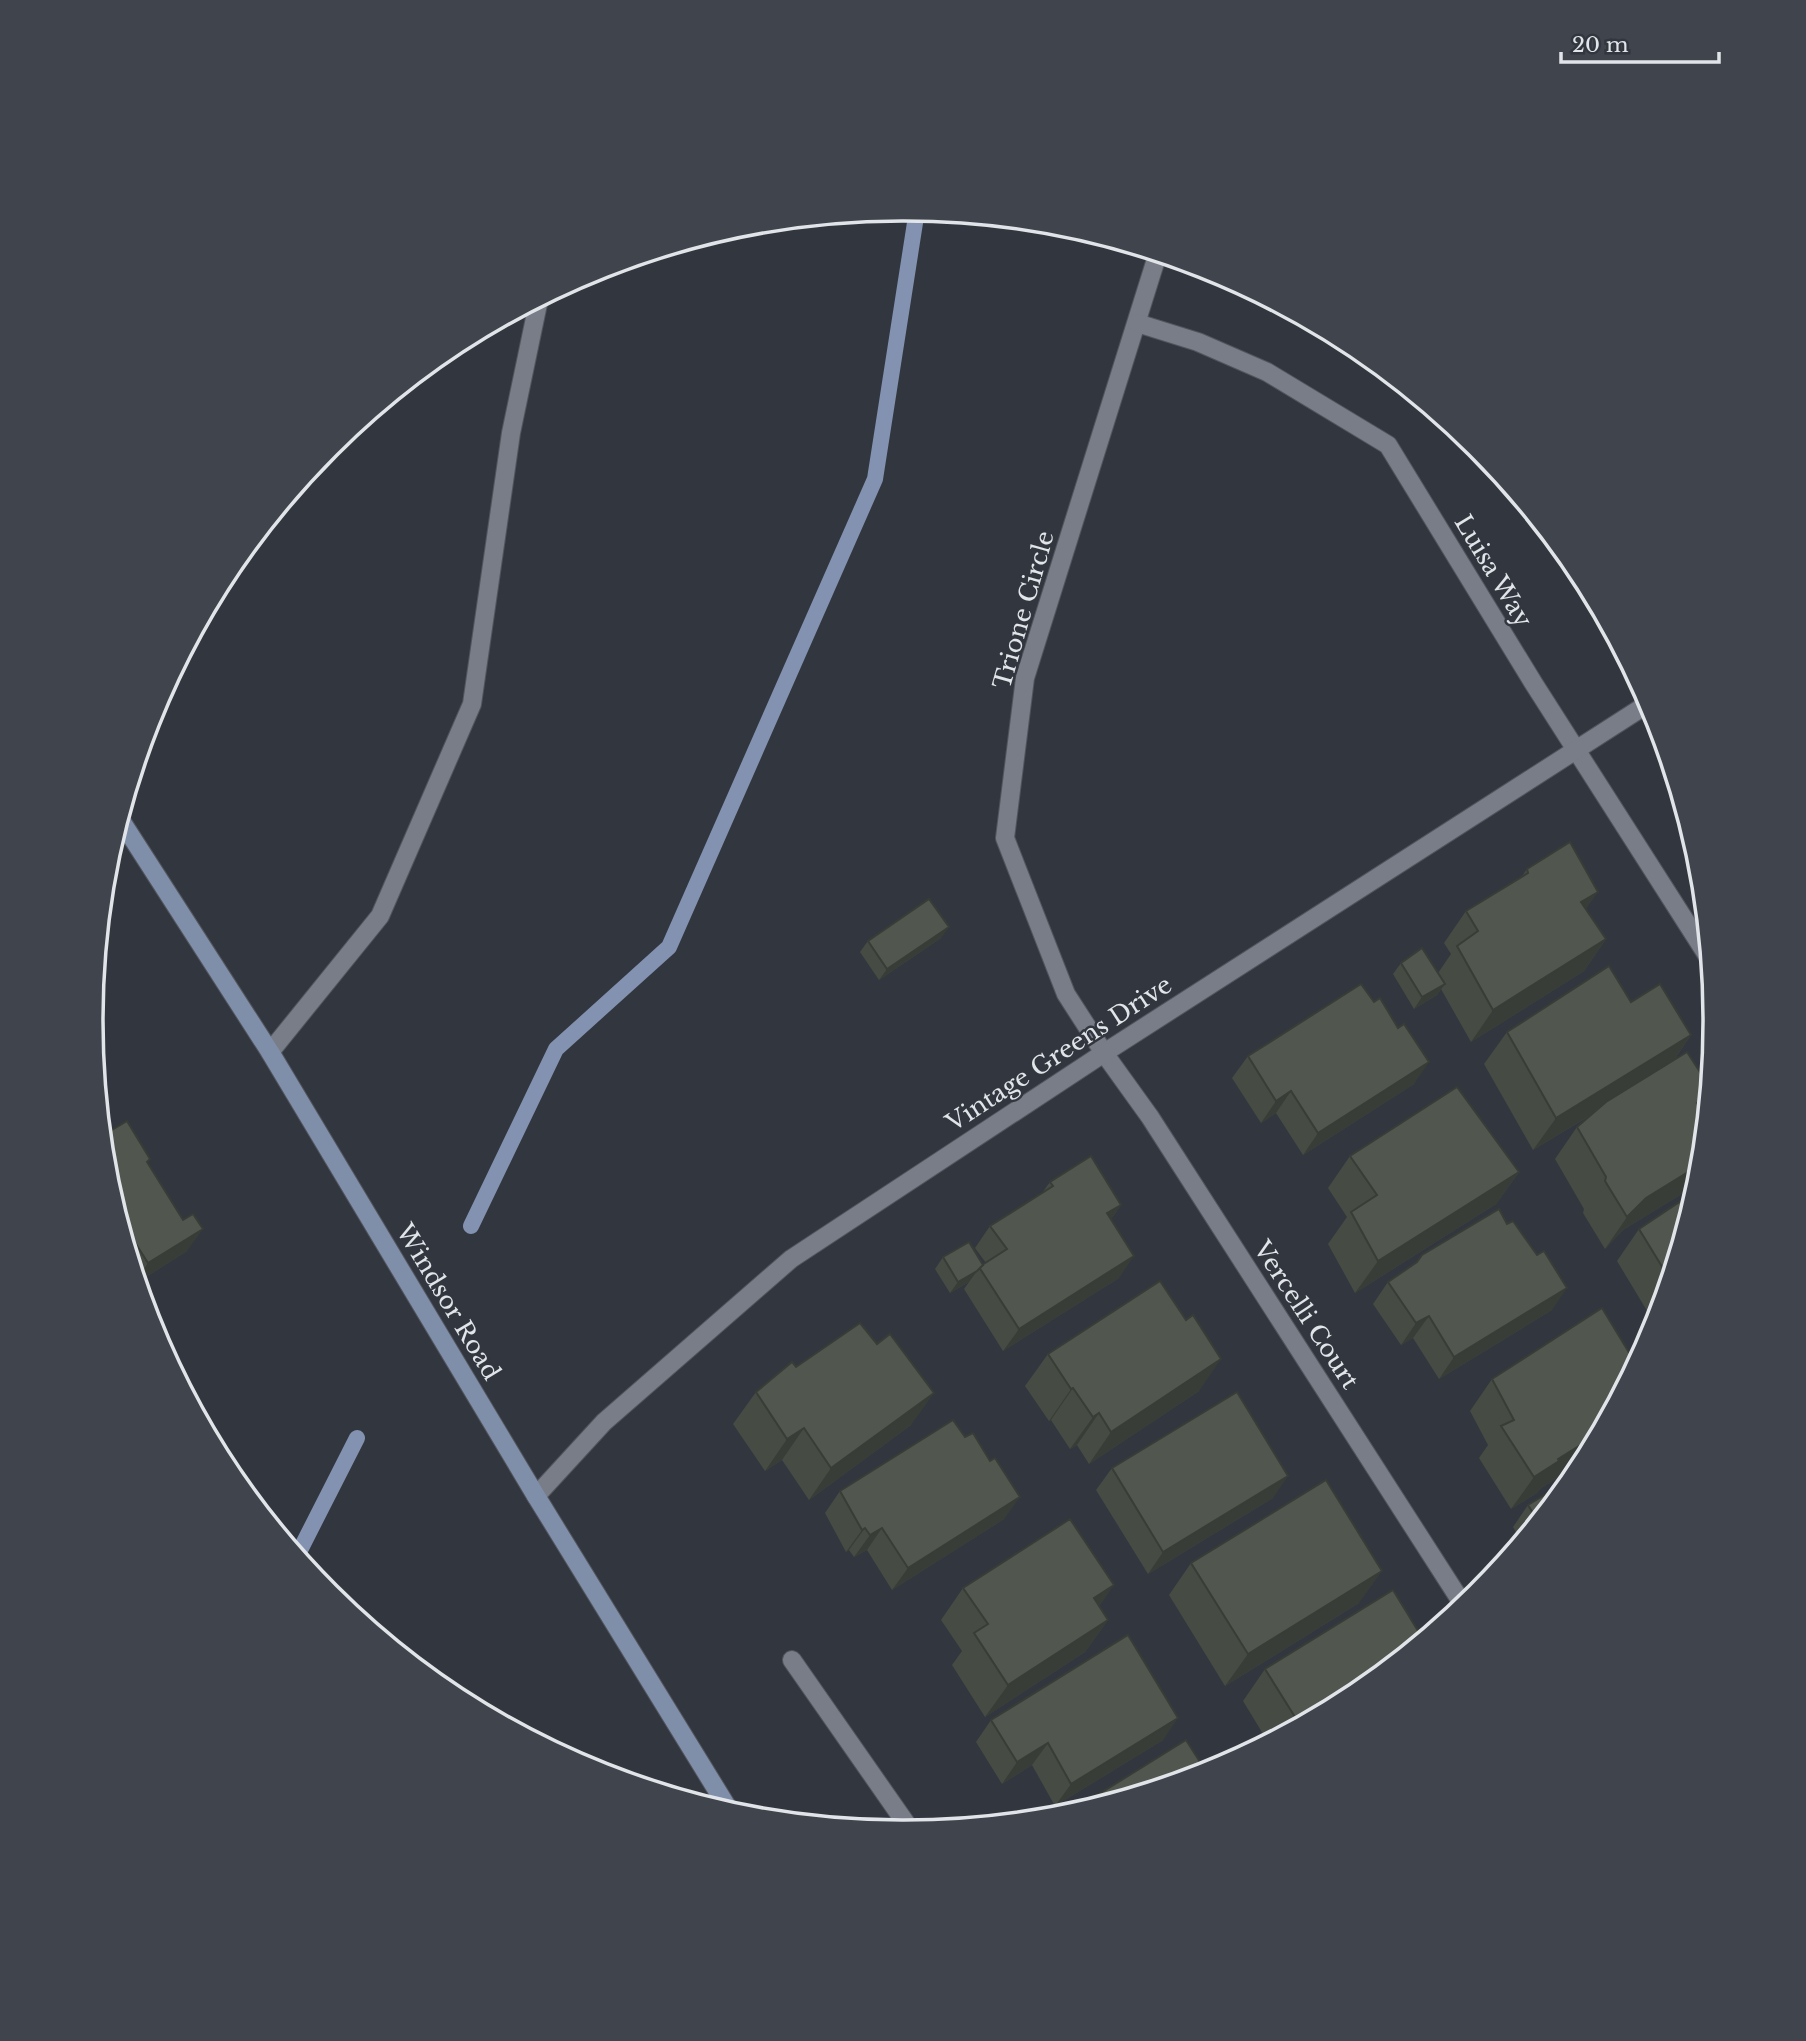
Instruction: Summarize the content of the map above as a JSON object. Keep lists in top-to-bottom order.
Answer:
{
  "streets": {
    "main road": ["Windsor Road"],
    "street": [
      "Luisa Way",
      "Trione Circle",
      "Vintage Greens Drive",
      "Vercelli Court"
    ]
  },
  "crossings": [
    ["Luisa Way", "Trione Circle"],
    ["Luisa Way", "Vintage Greens Drive"],
    ["Trione Circle", "Vintage Greens Drive"],
    ["Trione Circle", "Vercelli Court"],
    ["Vintage Greens Drive", "Windsor Road"],
    ["Vintage Greens Drive", "Vercelli Court"]
  ],
  "scale_bar": "20 m"
}
